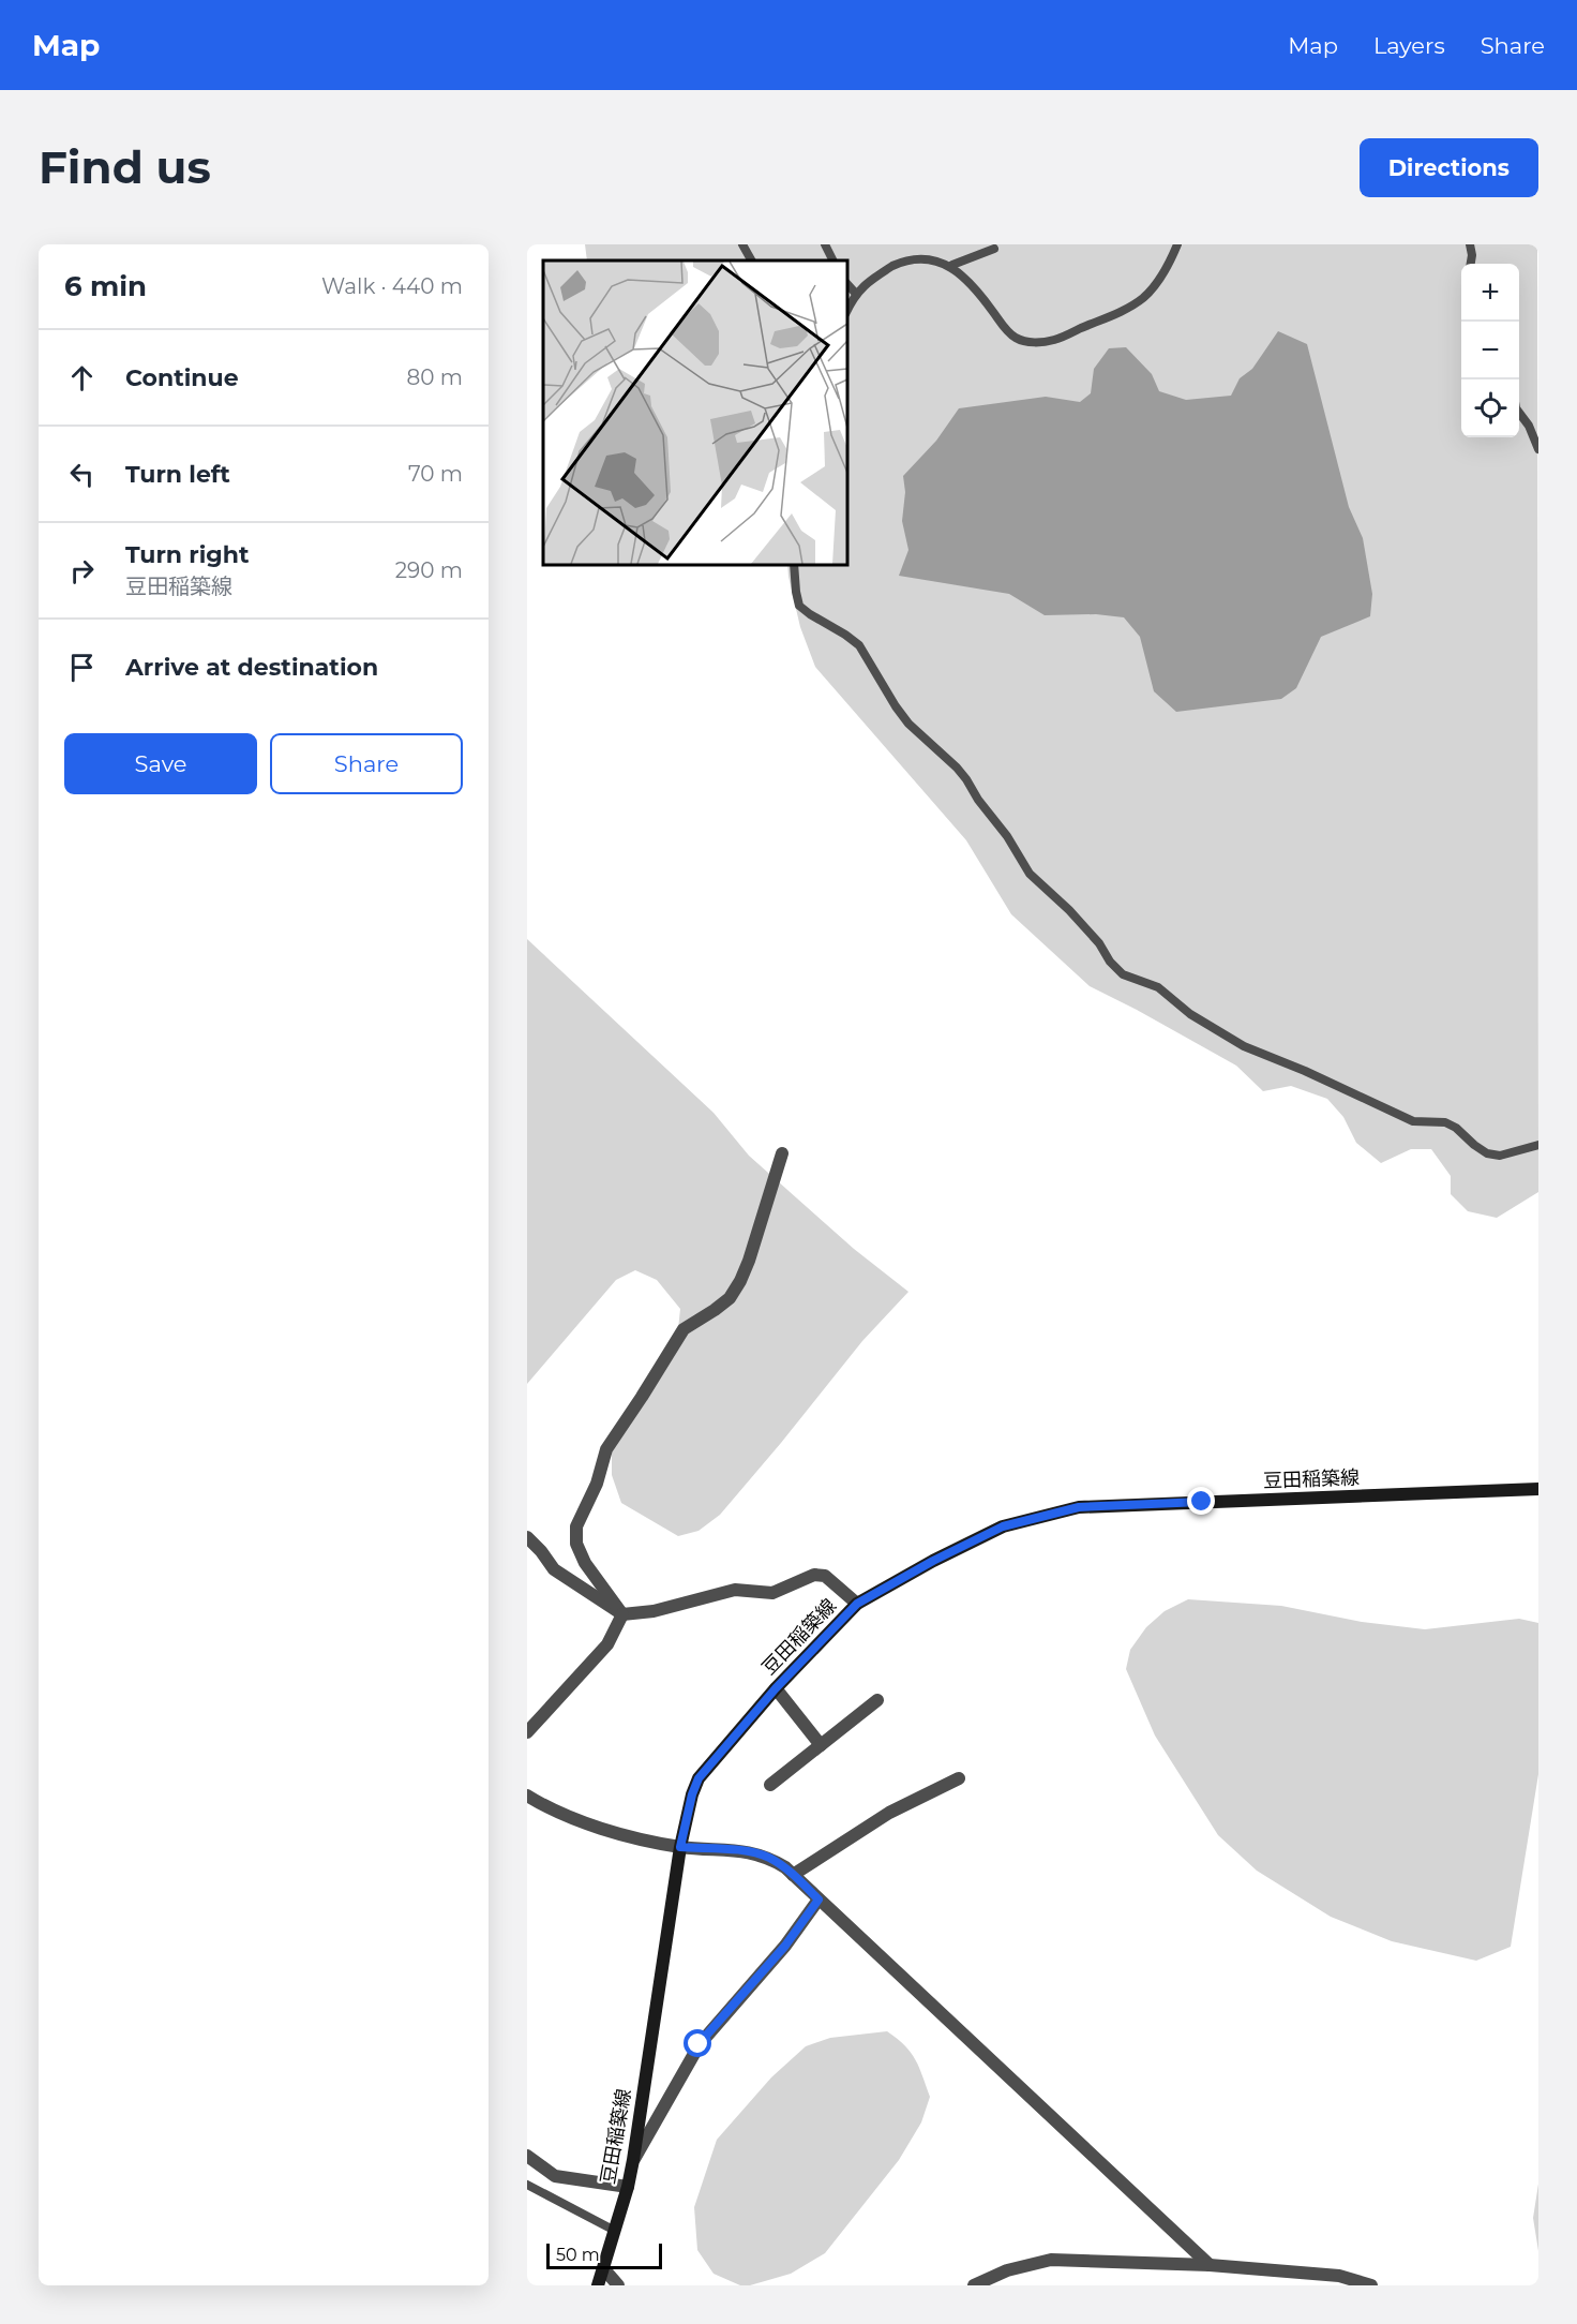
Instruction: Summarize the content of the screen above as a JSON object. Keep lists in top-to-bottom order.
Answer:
{
  "streets": {
    "main road": ["豆田稲築線"]
  },
  "scale_bar": "50 m",
  "page": {
    "header": "Map",
    "nav": ["Map", "Layers", "Share"],
    "buttons": [
      "Directions",
      ["Save", "Share"]
    ],
    "title": "Find us",
    "heading": ["6 min", "Walk · 440 m"],
    "map_buttons": ["+", "−"],
    "list": [
      ["Continue", "80 m"],
      ["Turn left", "70 m"],
      ["Turn right", "豆田稲築線", "290 m"],
      "Arrive at destination"
    ],
    "scale": "50 m"
  }
}
